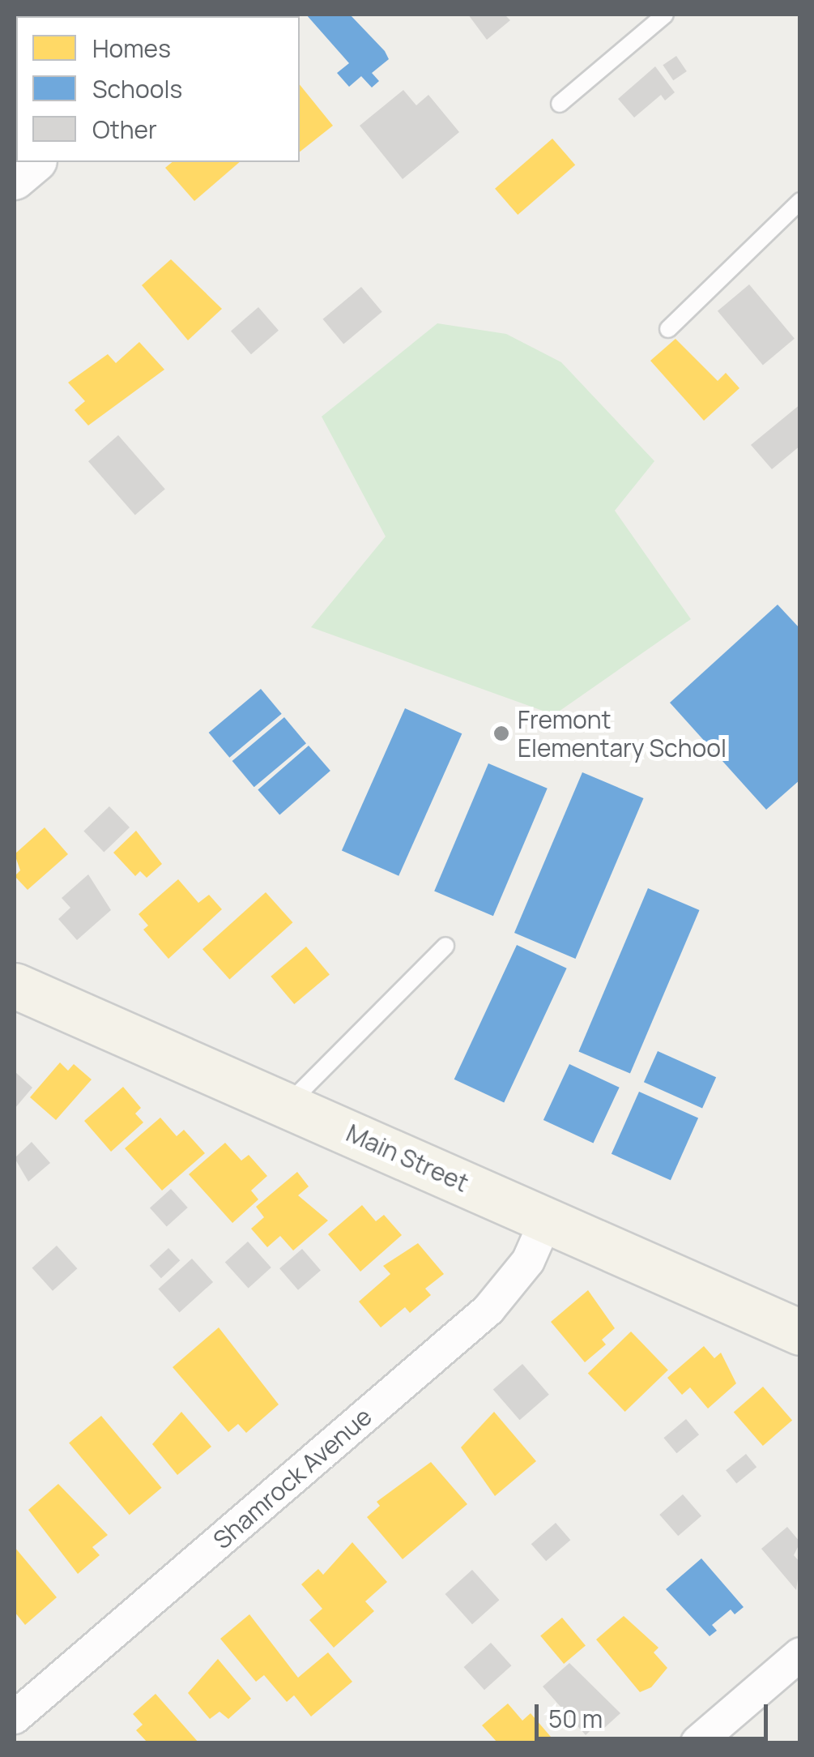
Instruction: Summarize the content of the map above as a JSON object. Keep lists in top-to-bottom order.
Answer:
{
  "streets": {
    "main road": ["Main Street"],
    "street": ["Shamrock Avenue"]
  },
  "crossings": [
    ["Main Street", "Shamrock Avenue"]
  ],
  "places": ["Fremont Elementary School"],
  "legend": ["Homes", "Schools", "Other"],
  "scale_bar": "50 m"
}
